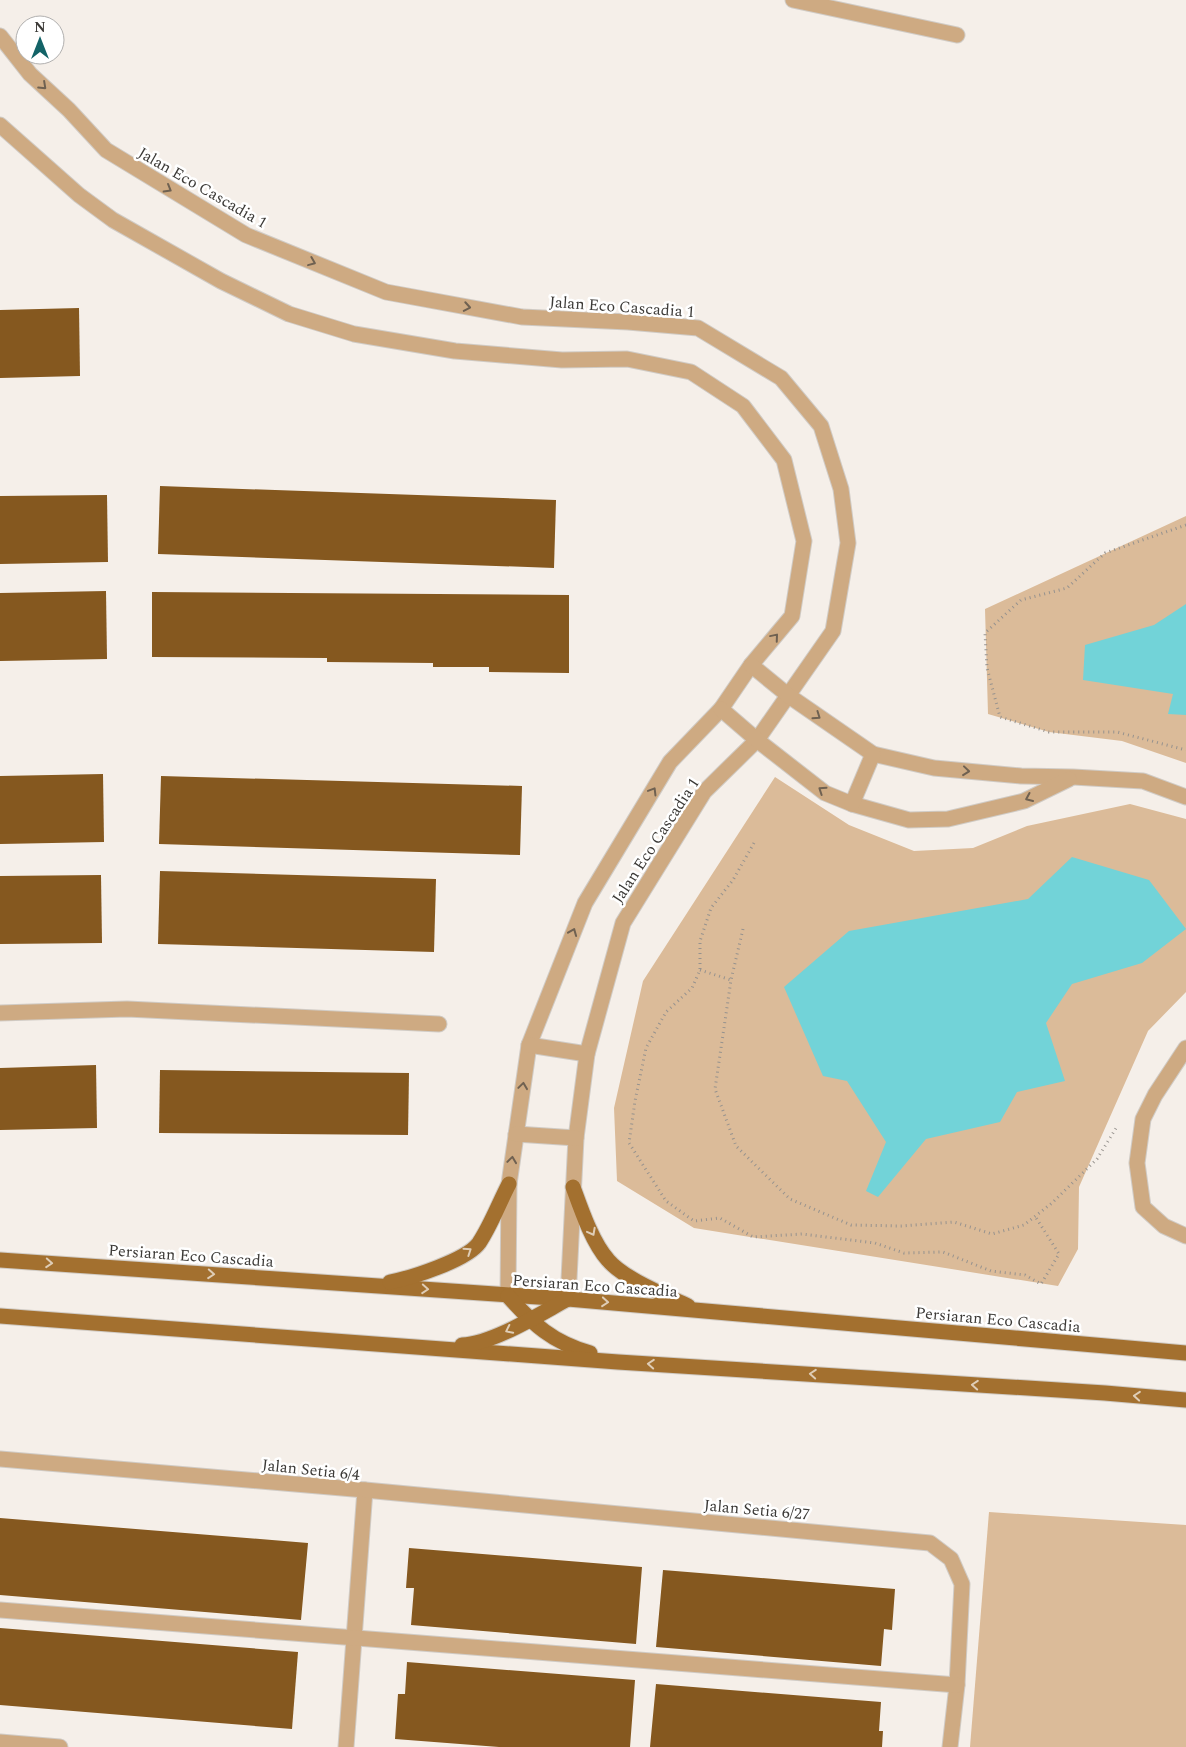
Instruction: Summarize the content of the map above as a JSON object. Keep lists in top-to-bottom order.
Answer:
{
  "streets": {
    "main road": ["Persiaran Eco Cascadia"],
    "street": ["Jalan Eco Cascadia 1", "Jalan Setia 6/4", "Jalan Setia 6/27"]
  },
  "crossings": [
    ["Jalan Eco Cascadia 1", "Persiaran Eco Cascadia"],
    ["Jalan Setia 6/4", "Jalan Setia 6/27"]
  ],
  "north": "top"
}
